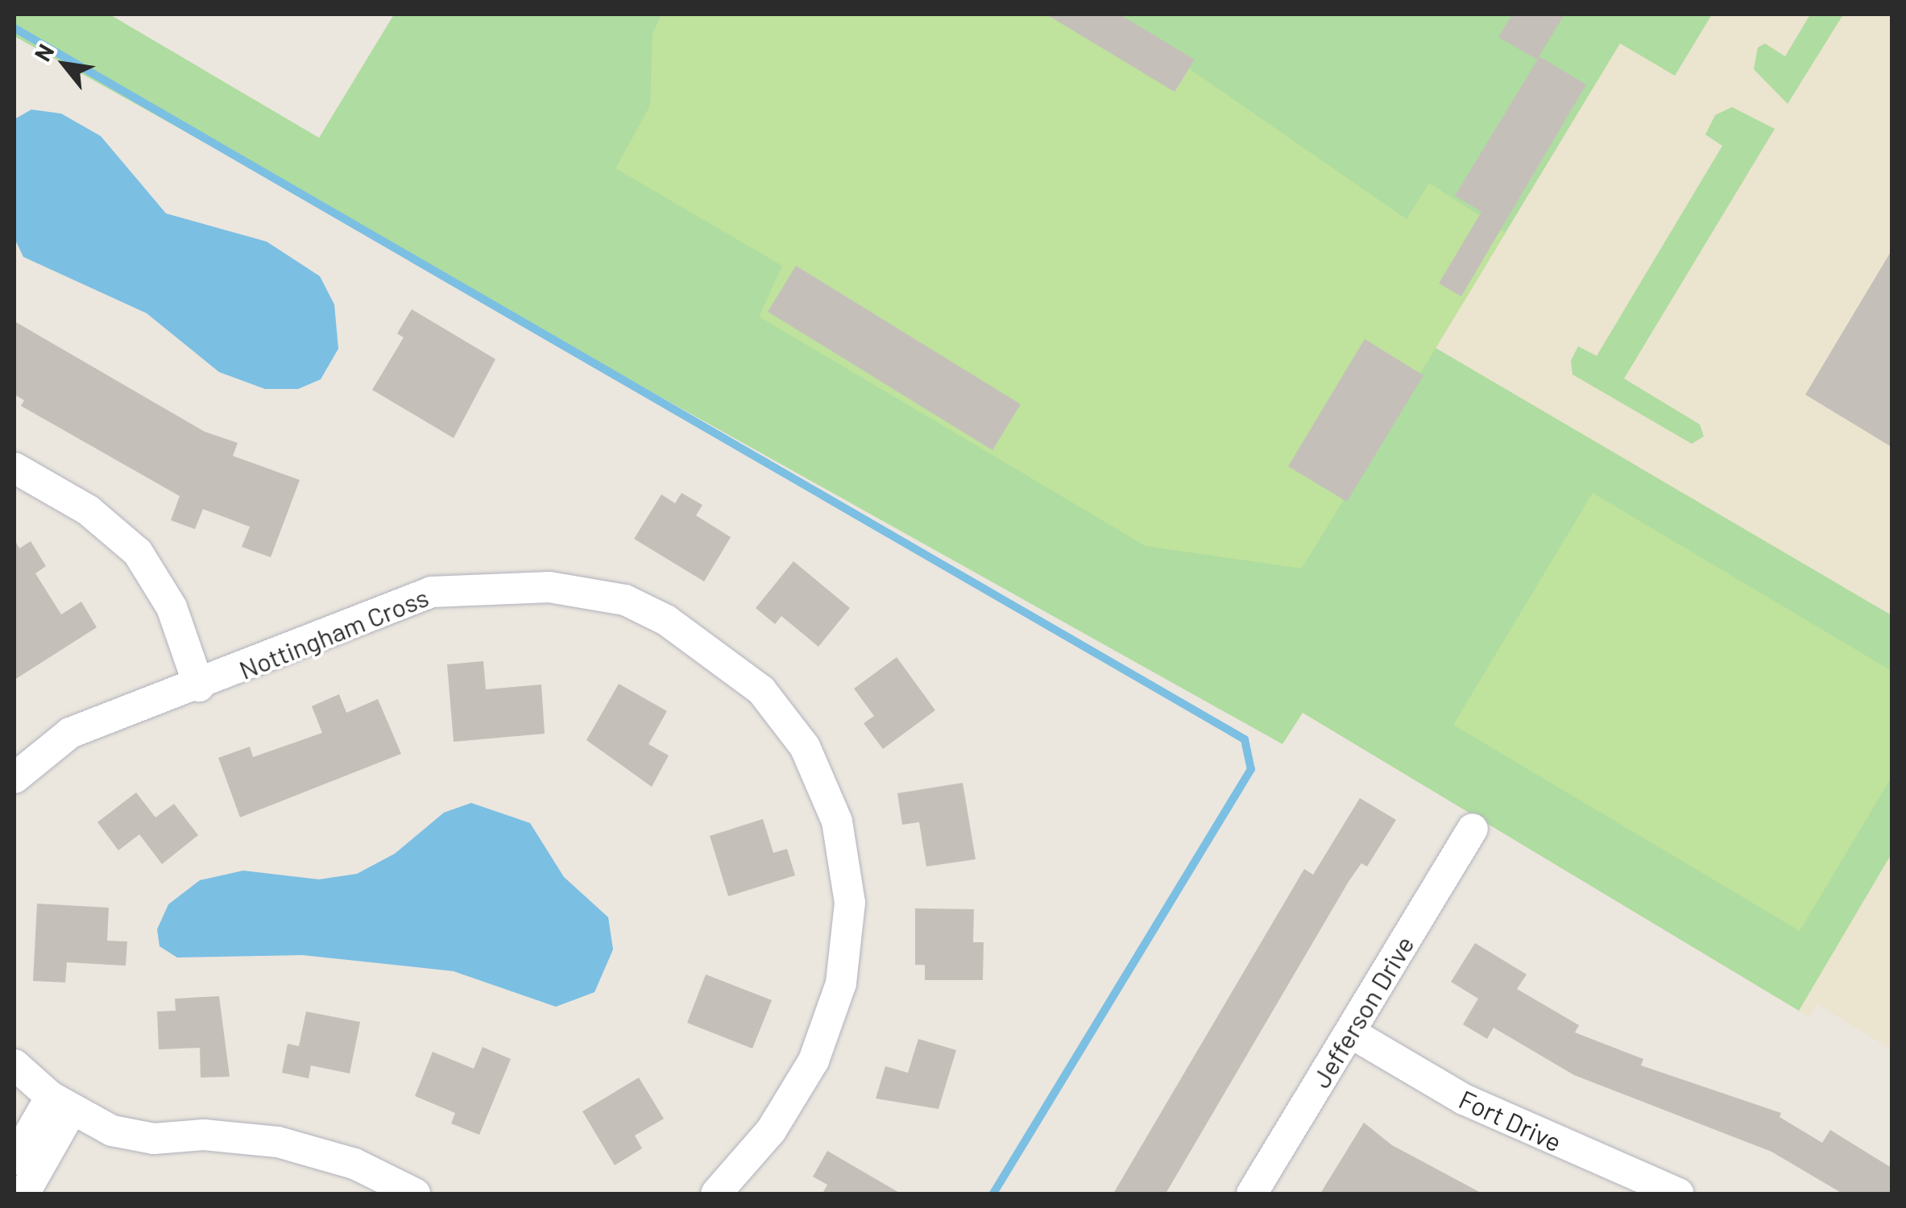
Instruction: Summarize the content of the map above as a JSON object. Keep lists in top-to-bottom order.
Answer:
{
  "streets": {
    "street": ["Nottingham Cross", "Jefferson Drive", "Fort Drive"]
  },
  "crossings": [
    ["Jefferson Drive", "Fort Drive"]
  ],
  "north": "top left"
}
